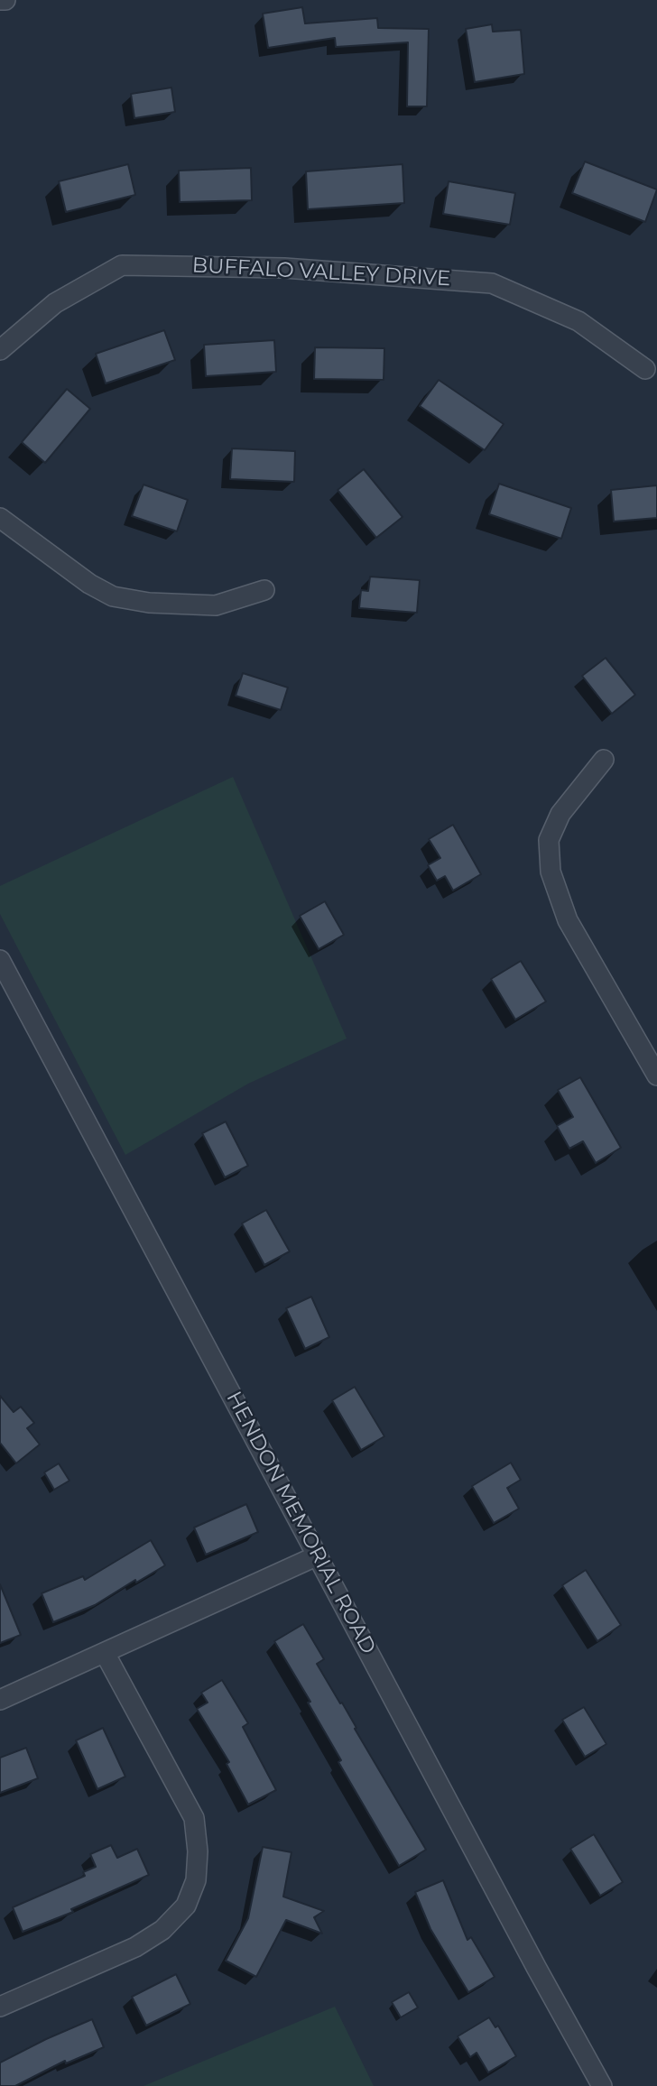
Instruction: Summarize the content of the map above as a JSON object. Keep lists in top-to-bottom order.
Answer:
{
  "streets": {
    "street": ["BUFFALO VALLEY DRIVE", "HENDON MEMORIAL ROAD"]
  }
}
